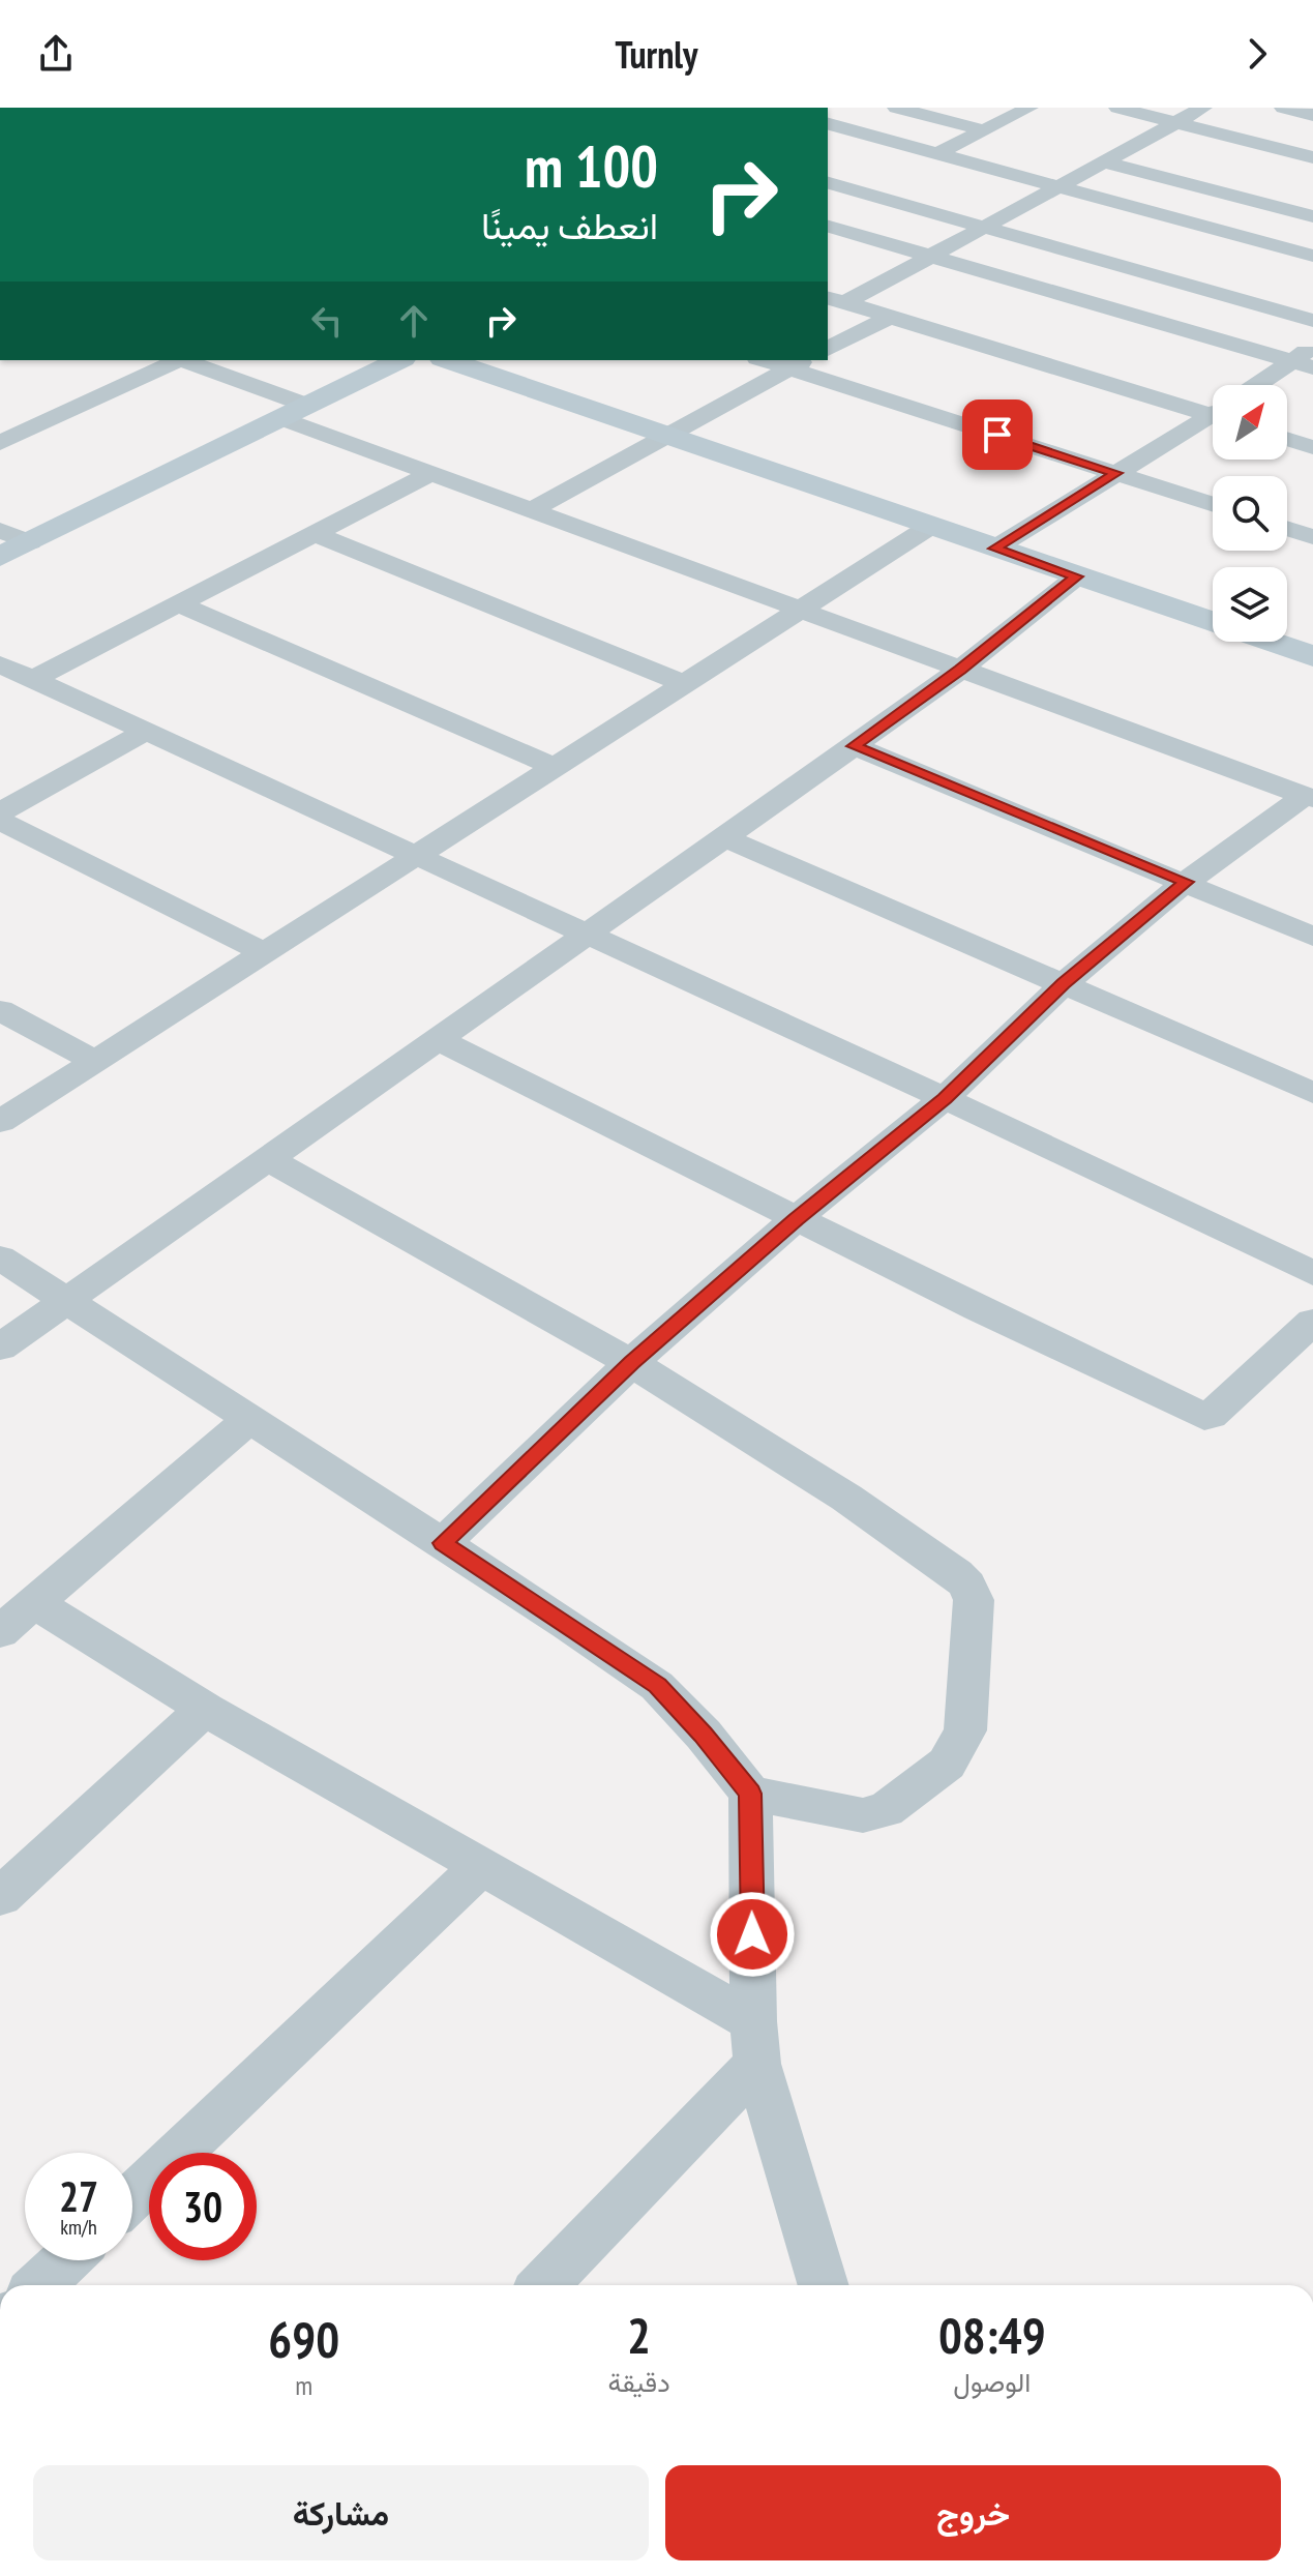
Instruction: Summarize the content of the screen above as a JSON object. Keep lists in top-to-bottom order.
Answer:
{
  "north": "top right",
  "page": {
    "header": "Turnly",
    "turn": ["100 m", "انعطف يمينًا"],
    "speed": "27 km/h",
    "limit": "30",
    "eta": [
      "08:49",
      "الوصول",
      "2",
      "دقيقة",
      "690",
      "m"
    ],
    "buttons": ["خروج", "مشاركة"]
  }
}
